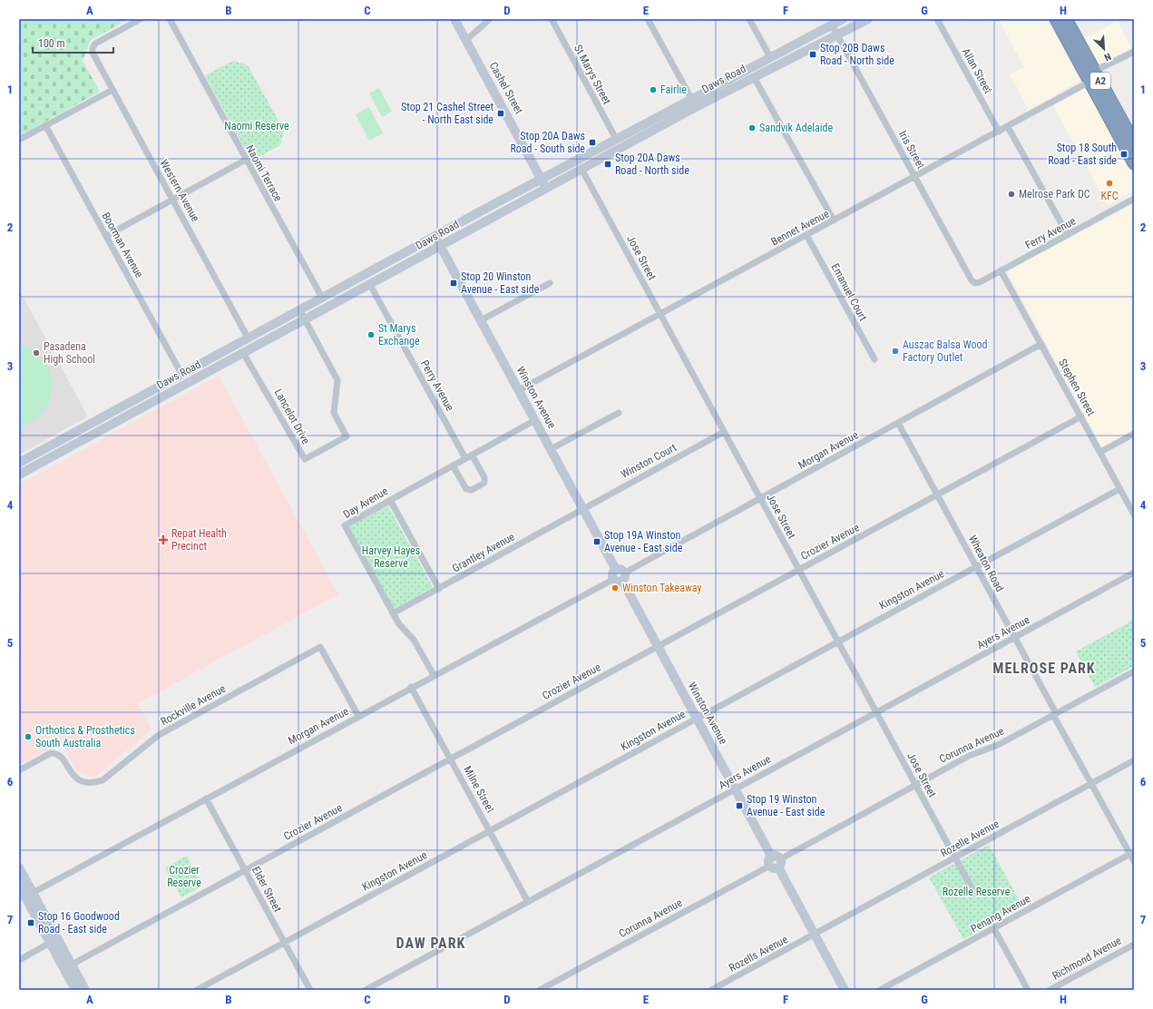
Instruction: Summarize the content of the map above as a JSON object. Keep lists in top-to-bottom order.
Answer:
{
  "streets": {
    "highway": ["A2"],
    "main road": ["Daws Road", "Cashel Street", "Winston Avenue"],
    "street": [
      "Allan Street",
      "St Marys Street",
      "Iris Street",
      "Naomi Terrace",
      "Western Avenue",
      "Bennet Avenue",
      "Ferry Avenue",
      "Boorman Avenue",
      "Jose Street",
      "Emanuel Court",
      "Perry Avenue",
      "Stephen Street",
      "Lancelot Drive",
      "Morgan Avenue",
      "Winston Court",
      "Day Avenue",
      "Crozier Avenue",
      "Grantley Avenue",
      "Wheaton Road",
      "Kingston Avenue",
      "Ayers Avenue",
      "Rockville Avenue",
      "Corunna Avenue",
      "Milne Street",
      "Rozelle Avenue",
      "Elder Street",
      "Penang Avenue",
      "Rozells Avenue",
      "Richmond Avenue"
    ]
  },
  "crossings": [
    ["Allan Street", "Bennet Avenue"],
    ["St Marys Street", "Daws Road"],
    ["Daws Road", "Cashel Street"],
    ["Daws Road", "Iris Street"],
    ["Daws Road", "Naomi Terrace"],
    ["Daws Road", "Western Avenue"],
    ["Daws Road", "Boorman Avenue"],
    ["Daws Road", "Jose Street"],
    ["Daws Road", "Perry Avenue"],
    ["Daws Road", "Winston Avenue"],
    ["Daws Road", "Lancelot Drive"],
    ["A2", "Bennet Avenue"],
    ["Iris Street", "Bennet Avenue"],
    ["Iris Street", "Ferry Avenue"],
    ["Bennet Avenue", "Jose Street"],
    ["Bennet Avenue", "Emanuel Court"],
    ["Bennet Avenue", "Winston Avenue"],
    ["Ferry Avenue", "Stephen Street"],
    ["Jose Street", "Morgan Avenue"],
    ["Jose Street", "Winston Court"],
    ["Jose Street", "Crozier Avenue"],
    ["Jose Street", "Kingston Avenue"],
    ["Jose Street", "Ayers Avenue"],
    ["Jose Street", "Corunna Avenue"],
    ["Jose Street", "Rozelle Avenue"],
    ["Perry Avenue", "Day Avenue"],
    ["Stephen Street", "Morgan Avenue"],
    ["Stephen Street", "Crozier Avenue"],
    ["Stephen Street", "Kingston Avenue"],
    ["Winston Avenue", "Morgan Avenue"],
    ["Winston Avenue", "Winston Court"],
    ["Winston Avenue", "Day Avenue"],
    ["Winston Avenue", "Crozier Avenue"],
    ["Winston Avenue", "Grantley Avenue"],
    ["Winston Avenue", "Kingston Avenue"],
    ["Winston Avenue", "Ayers Avenue"],
    ["Winston Avenue", "Corunna Avenue"],
    ["Winston Avenue", "Rozelle Avenue"],
    ["Winston Avenue", "Rozells Avenue"],
    ["Morgan Avenue", "Day Avenue"],
    ["Morgan Avenue", "Wheaton Road"],
    ["Morgan Avenue", "Rockville Avenue"],
    ["Morgan Avenue", "Milne Street"],
    ["Morgan Avenue", "Elder Street"],
    ["Winston Court", "Grantley Avenue"],
    ["Day Avenue", "Grantley Avenue"],
    ["Crozier Avenue", "Wheaton Road"],
    ["Crozier Avenue", "Milne Street"],
    ["Crozier Avenue", "Elder Street"],
    ["Wheaton Road", "Kingston Avenue"],
    ["Wheaton Road", "Ayers Avenue"],
    ["Wheaton Road", "Corunna Avenue"],
    ["Wheaton Road", "Rozelle Avenue"],
    ["Wheaton Road", "Penang Avenue"],
    ["Kingston Avenue", "Milne Street"],
    ["Kingston Avenue", "Elder Street"],
    ["Ayers Avenue", "Milne Street"],
    ["Rozelle Avenue", "Rozells Avenue"]
  ],
  "districts": ["MELROSE PARK", "DAW PARK"],
  "parks": [
    "Naomi Reserve",
    "Harvey Hayes Reserve",
    "Crozier Reserve",
    "Rozelle Reserve"
  ],
  "places": {
    "transit": [
      "Stop 20B Daws Road - North side",
      "Stop 21 Cashel Street - North East side",
      "Stop 20A Daws Road - South side",
      "Stop 18 South Road - East side",
      "Stop 20A Daws Road - North side",
      "Stop 20 Winston Avenue - East side",
      "Stop 19A Winston Avenue - East side",
      "Stop 19 Winston Avenue - East side",
      "Stop 16 Goodwood Road - East side"
    ],
    "other": [
      "Fairlie",
      "Sandvik Adelaide",
      "KFC",
      "Melrose Park DC",
      "St Marys Exchange",
      "Auszac Balsa Wood Factory Outlet",
      "Pasadena High School",
      "Winston Takeaway",
      "Orthotics & Prosthetics South Australia"
    ],
    "health": ["Repat Health Precinct"]
  },
  "scale_bar": "100 m",
  "north": "bottom right",
  "grid": {
    "columns": [
      "A",
      "B",
      "C",
      "D",
      "E",
      "F",
      "G",
      "H"
    ],
    "rows": [
      "1",
      "2",
      "3",
      "4",
      "5",
      "6",
      "7"
    ]
  }
}
